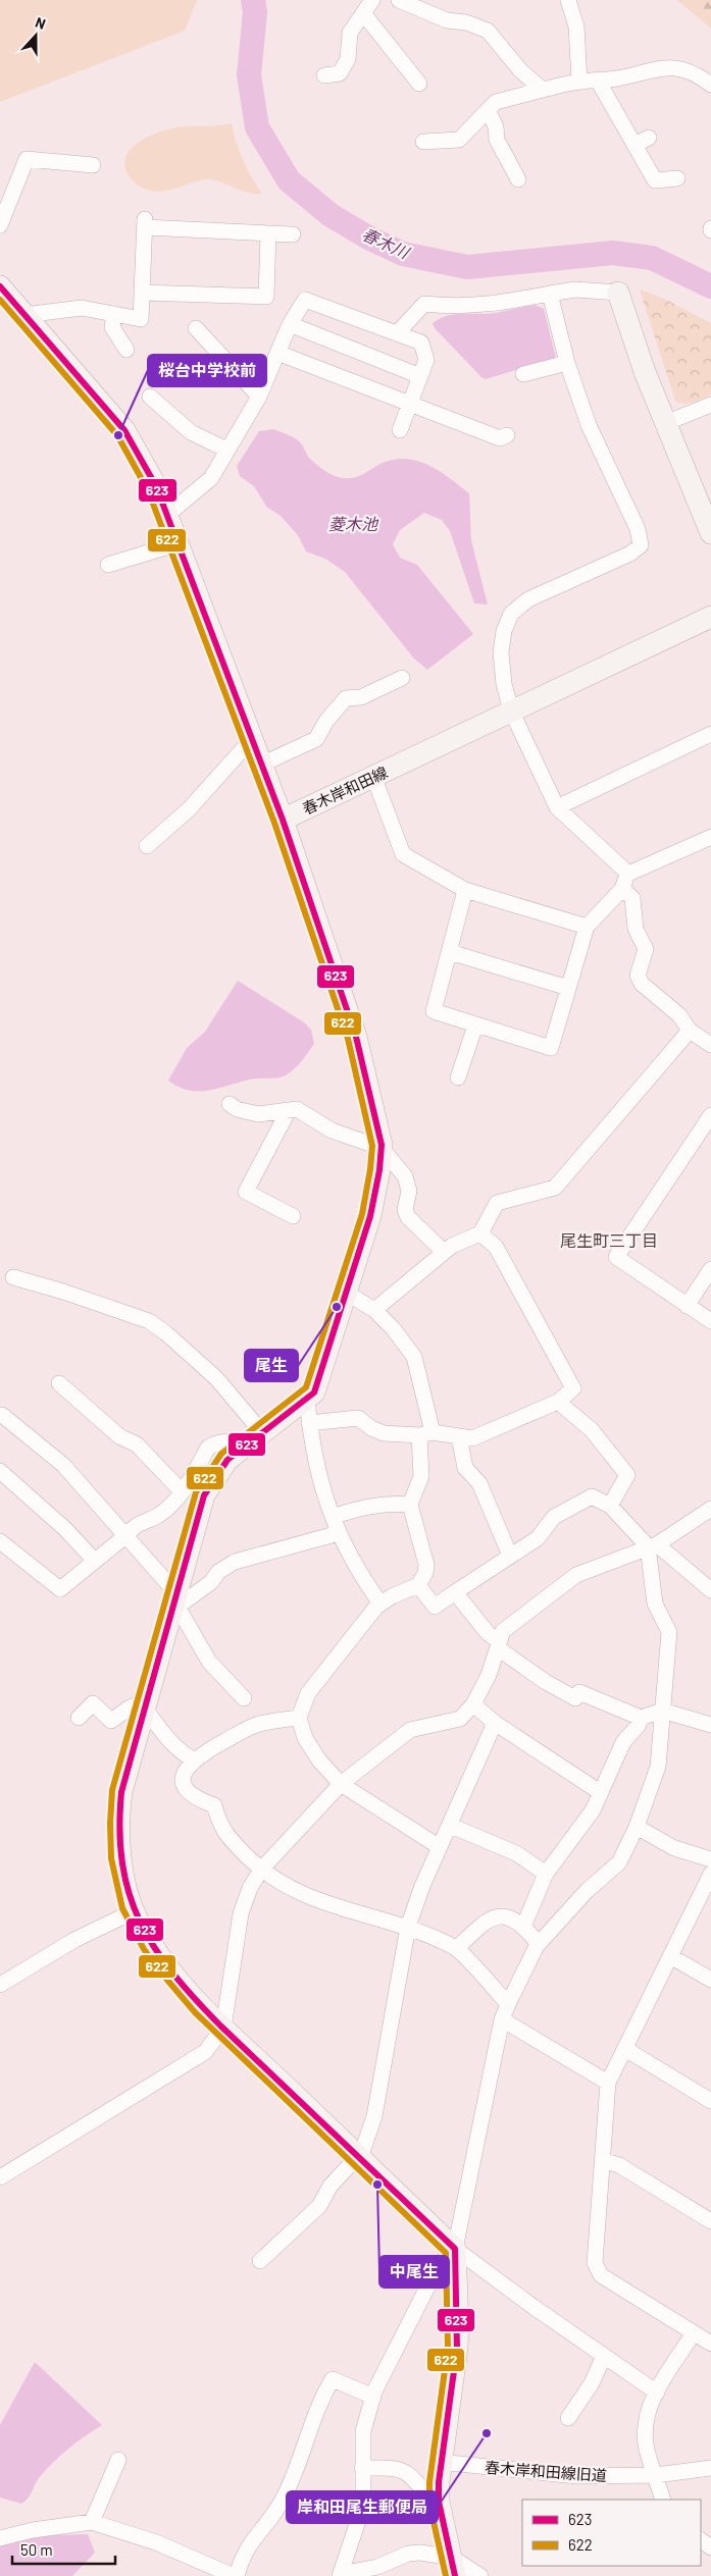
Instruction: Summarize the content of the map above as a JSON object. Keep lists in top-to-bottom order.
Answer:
{
  "streets": {
    "street": ["春木岸和田線", "春木岸和田線旧道"]
  },
  "districts": ["尾生町三丁目"],
  "water": ["春木川", "菱木池"],
  "places": [
    "桜台中学校前",
    "尾生",
    "中尾生",
    "岸和田尾生郵便局"
  ],
  "lines": ["transit line 623", "transit line 622"],
  "legend": ["623", "622"],
  "scale_bar": "50 m",
  "north": "top"
}
